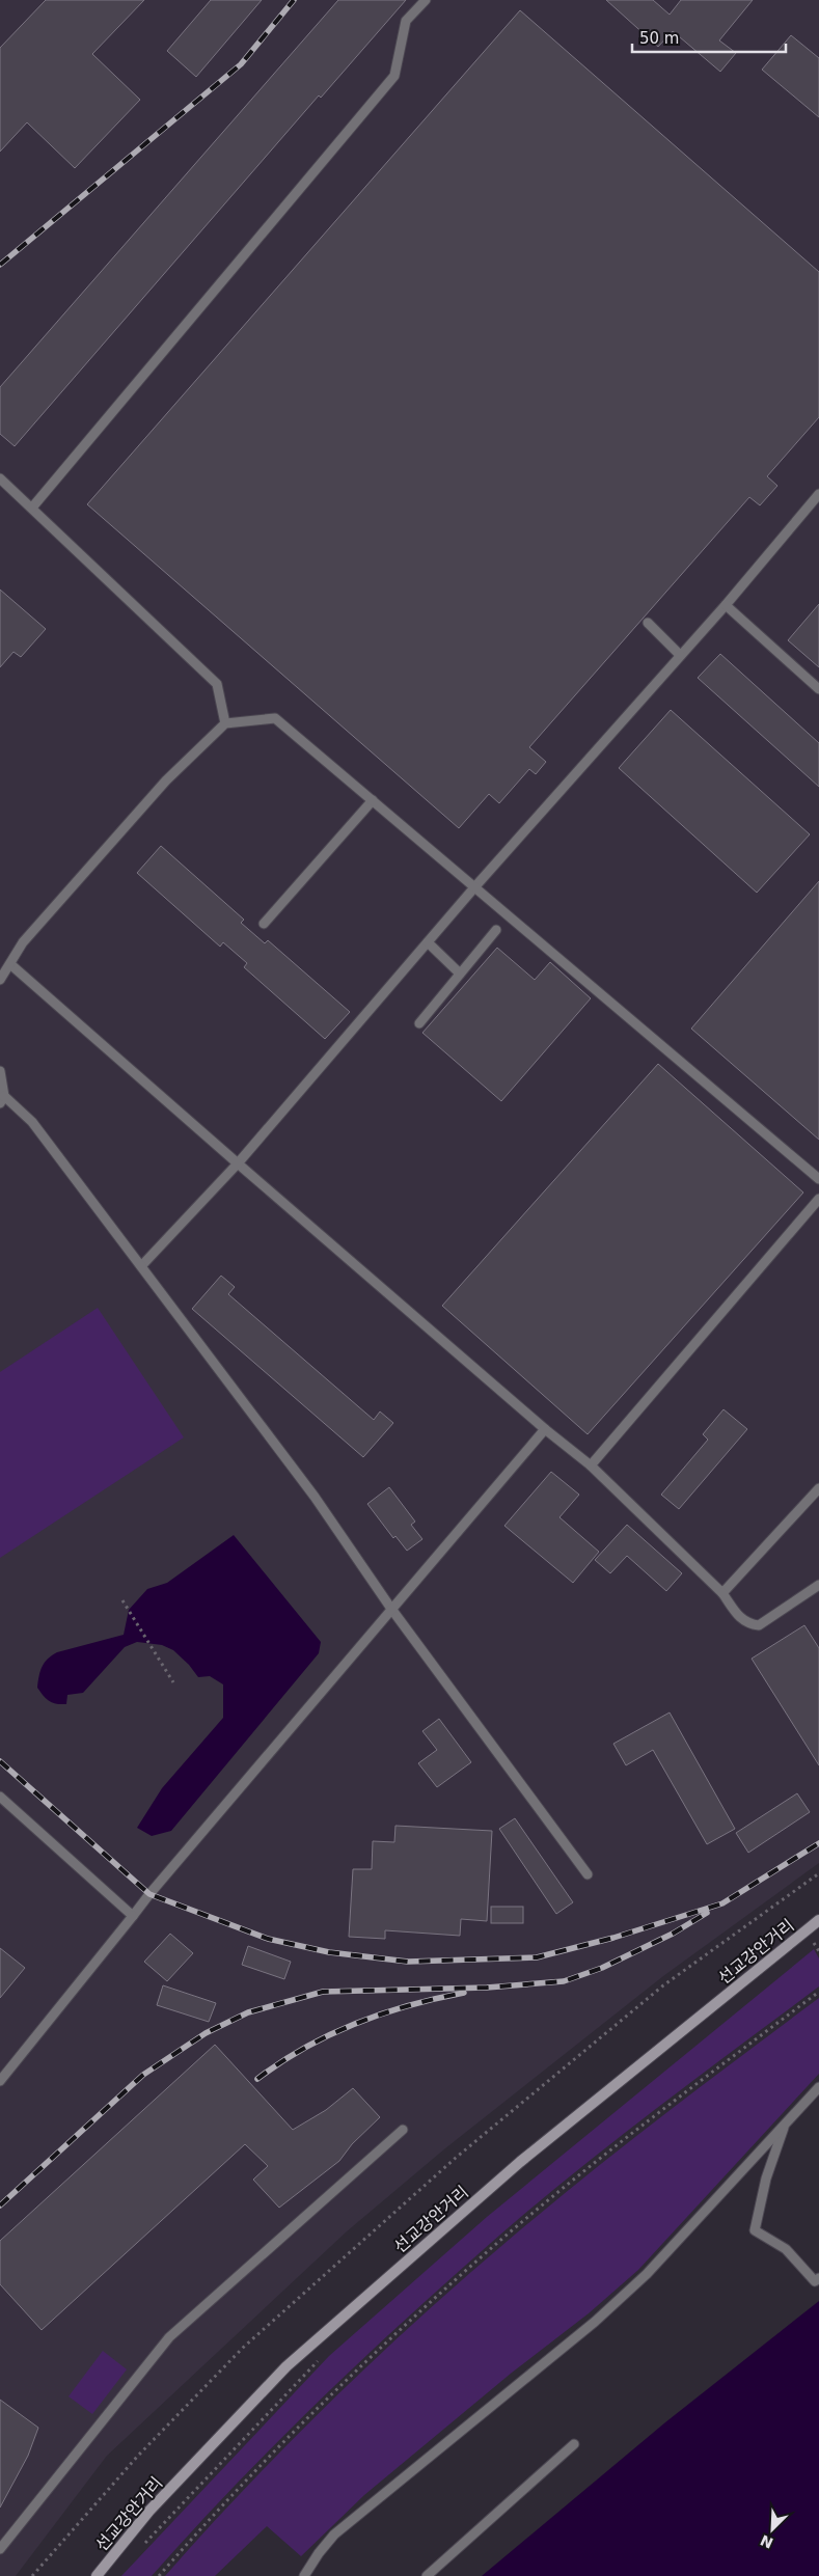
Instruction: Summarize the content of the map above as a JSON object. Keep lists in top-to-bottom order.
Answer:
{
  "streets": {
    "main road": ["선교강안거리"]
  },
  "scale_bar": "50 m",
  "north": "bottom left"
}
